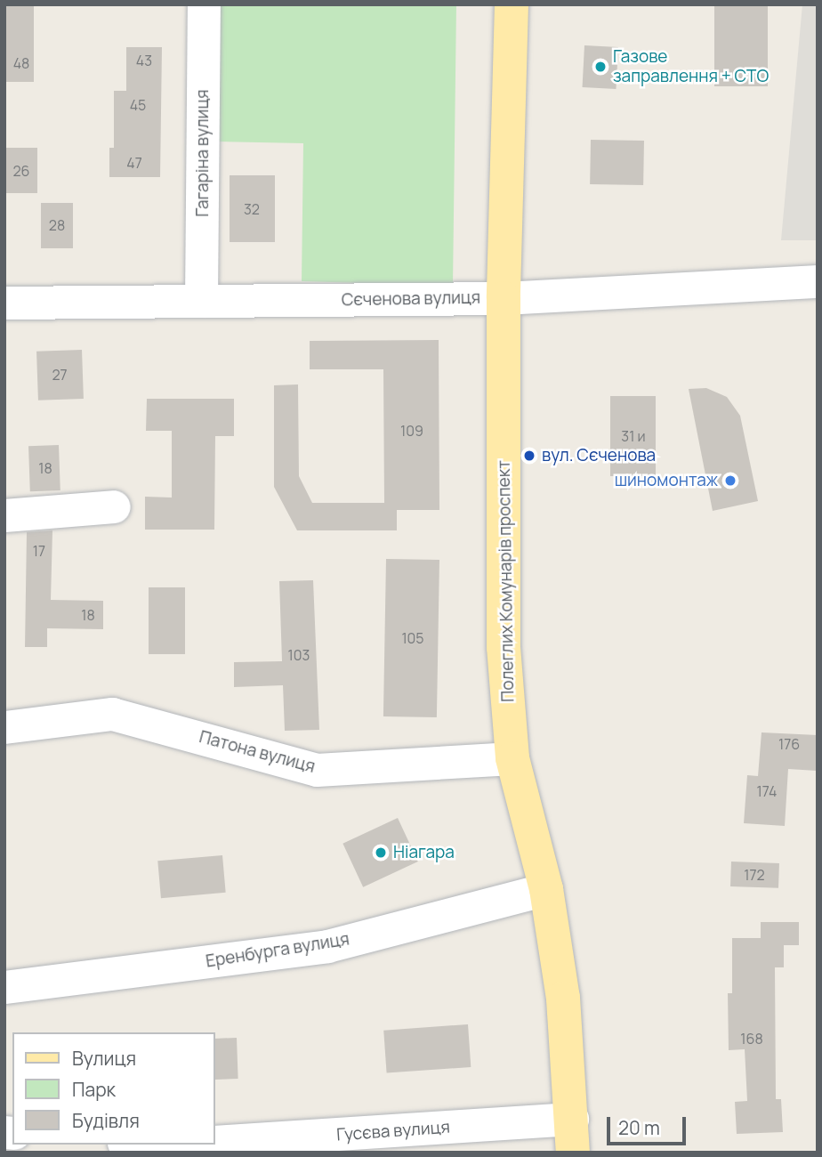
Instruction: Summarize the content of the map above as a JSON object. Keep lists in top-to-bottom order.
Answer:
{
  "streets": {
    "main road": ["Полеглих Комунарів проспект"],
    "street": [
      "Гагаріна вулиця",
      "Сєченова вулиця",
      "Патона вулиця",
      "Еренбурга вулиця",
      "Гусєва вулиця"
    ]
  },
  "crossings": [
    ["Гагаріна вулиця", "Сєченова вулиця"],
    ["Сєченова вулиця", "Полеглих Комунарів проспект"],
    ["Полеглих Комунарів проспект", "Патона вулиця"],
    ["Полеглих Комунарів проспект", "Еренбурга вулиця"],
    ["Полеглих Комунарів проспект", "Гусєва вулиця"]
  ],
  "places": [
    "Газове заправлення + СТО",
    "вул. Сєченова",
    "шиномонтаж",
    "Ніагара"
  ],
  "house_numbers": [
    "43",
    "48",
    "45",
    "47",
    "26",
    "32",
    "28",
    "27",
    "109",
    "31 и",
    "18",
    "17",
    "18",
    "105",
    "103",
    "176",
    "174",
    "172",
    "168"
  ],
  "legend": ["Вулиця", "Парк", "Будівля"],
  "scale_bar": "20 m"
}
